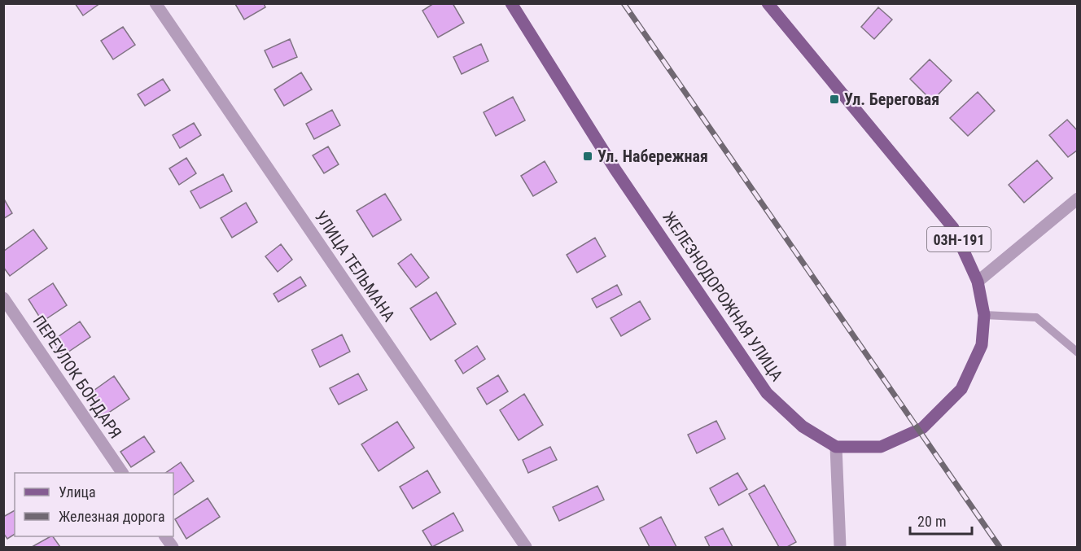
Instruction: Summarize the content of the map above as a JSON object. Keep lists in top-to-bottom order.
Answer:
{
  "streets": {
    "main road": ["03Н-191", "ЖЕЛЕЗНОДОРОЖНАЯ УЛИЦА"],
    "street": ["УЛИЦА ТЕЛЬМАНА", "ПЕРЕУЛОК БОНДАРЯ"]
  },
  "crossings": [
    ["03Н-191", "ЖЕЛЕЗНОДОРОЖНАЯ УЛИЦА"]
  ],
  "places": {
    "transit": ["Ул. Береговая", "Ул. Набережная"]
  },
  "legend": ["Улица", "Железная дорога"],
  "scale_bar": "20 m"
}
